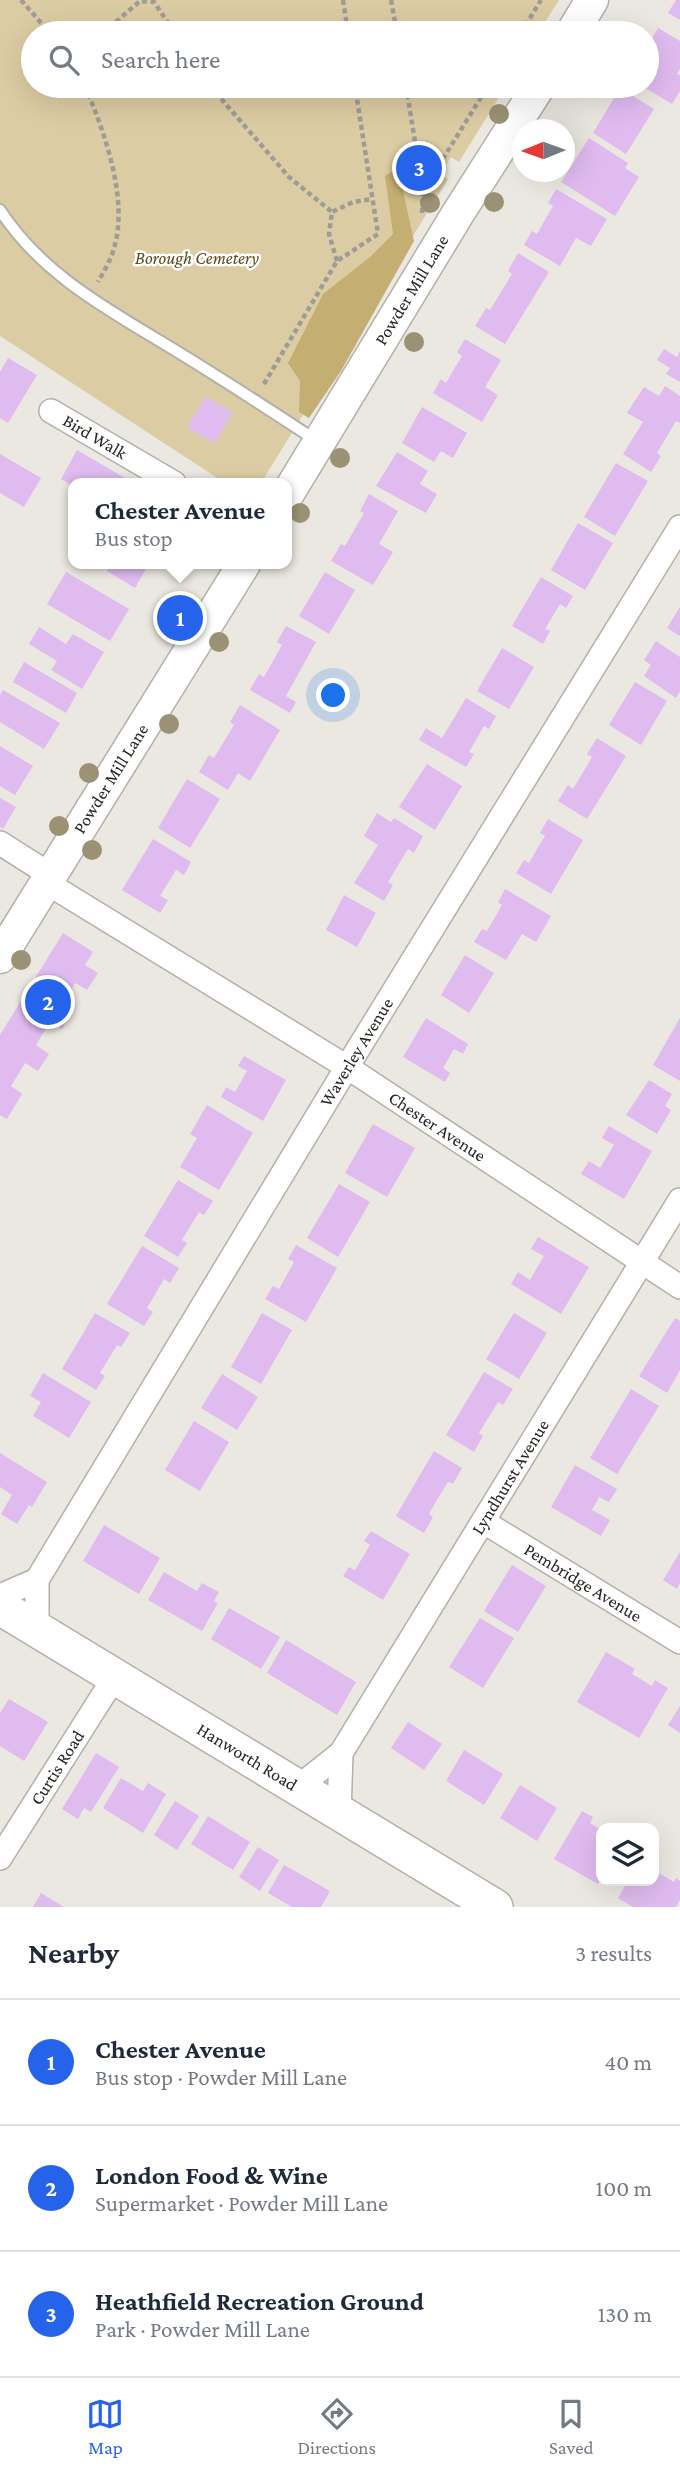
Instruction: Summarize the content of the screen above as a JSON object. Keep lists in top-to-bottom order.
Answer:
{
  "streets": {
    "main road": ["Hanworth Road"],
    "street": [
      "Powder Mill Lane",
      "Bird Walk",
      "Waverley Avenue",
      "Chester Avenue",
      "Lyndhurst Avenue",
      "Pembridge Avenue",
      "Curtis Road"
    ]
  },
  "crossings": [
    ["Powder Mill Lane", "Chester Avenue"],
    ["Waverley Avenue", "Chester Avenue"],
    ["Chester Avenue", "Lyndhurst Avenue"],
    ["Lyndhurst Avenue", "Pembridge Avenue"],
    ["Lyndhurst Avenue", "Hanworth Road"],
    ["Hanworth Road", "Curtis Road"]
  ],
  "parks": ["Borough Cemetery"],
  "north": "left",
  "page": {
    "search": "Search here",
    "pins": ["3", "1", "2"],
    "popup": ["Chester Avenue", "Bus stop"],
    "heading": ["Nearby", "3 results"],
    "list": [
      {
        "mark": "1",
        "name": "Chester Avenue",
        "note": "Bus stop · Powder Mill Lane",
        "value": "40 m"
      },
      {
        "mark": "2",
        "name": "London Food & Wine",
        "note": "Supermarket · Powder Mill Lane",
        "value": "100 m"
      },
      {
        "mark": "3",
        "name": "Heathfield Recreation Ground",
        "note": "Park · Powder Mill Lane",
        "value": "130 m"
      }
    ],
    "nav": ["Map", "Directions", "Saved"]
  }
}
